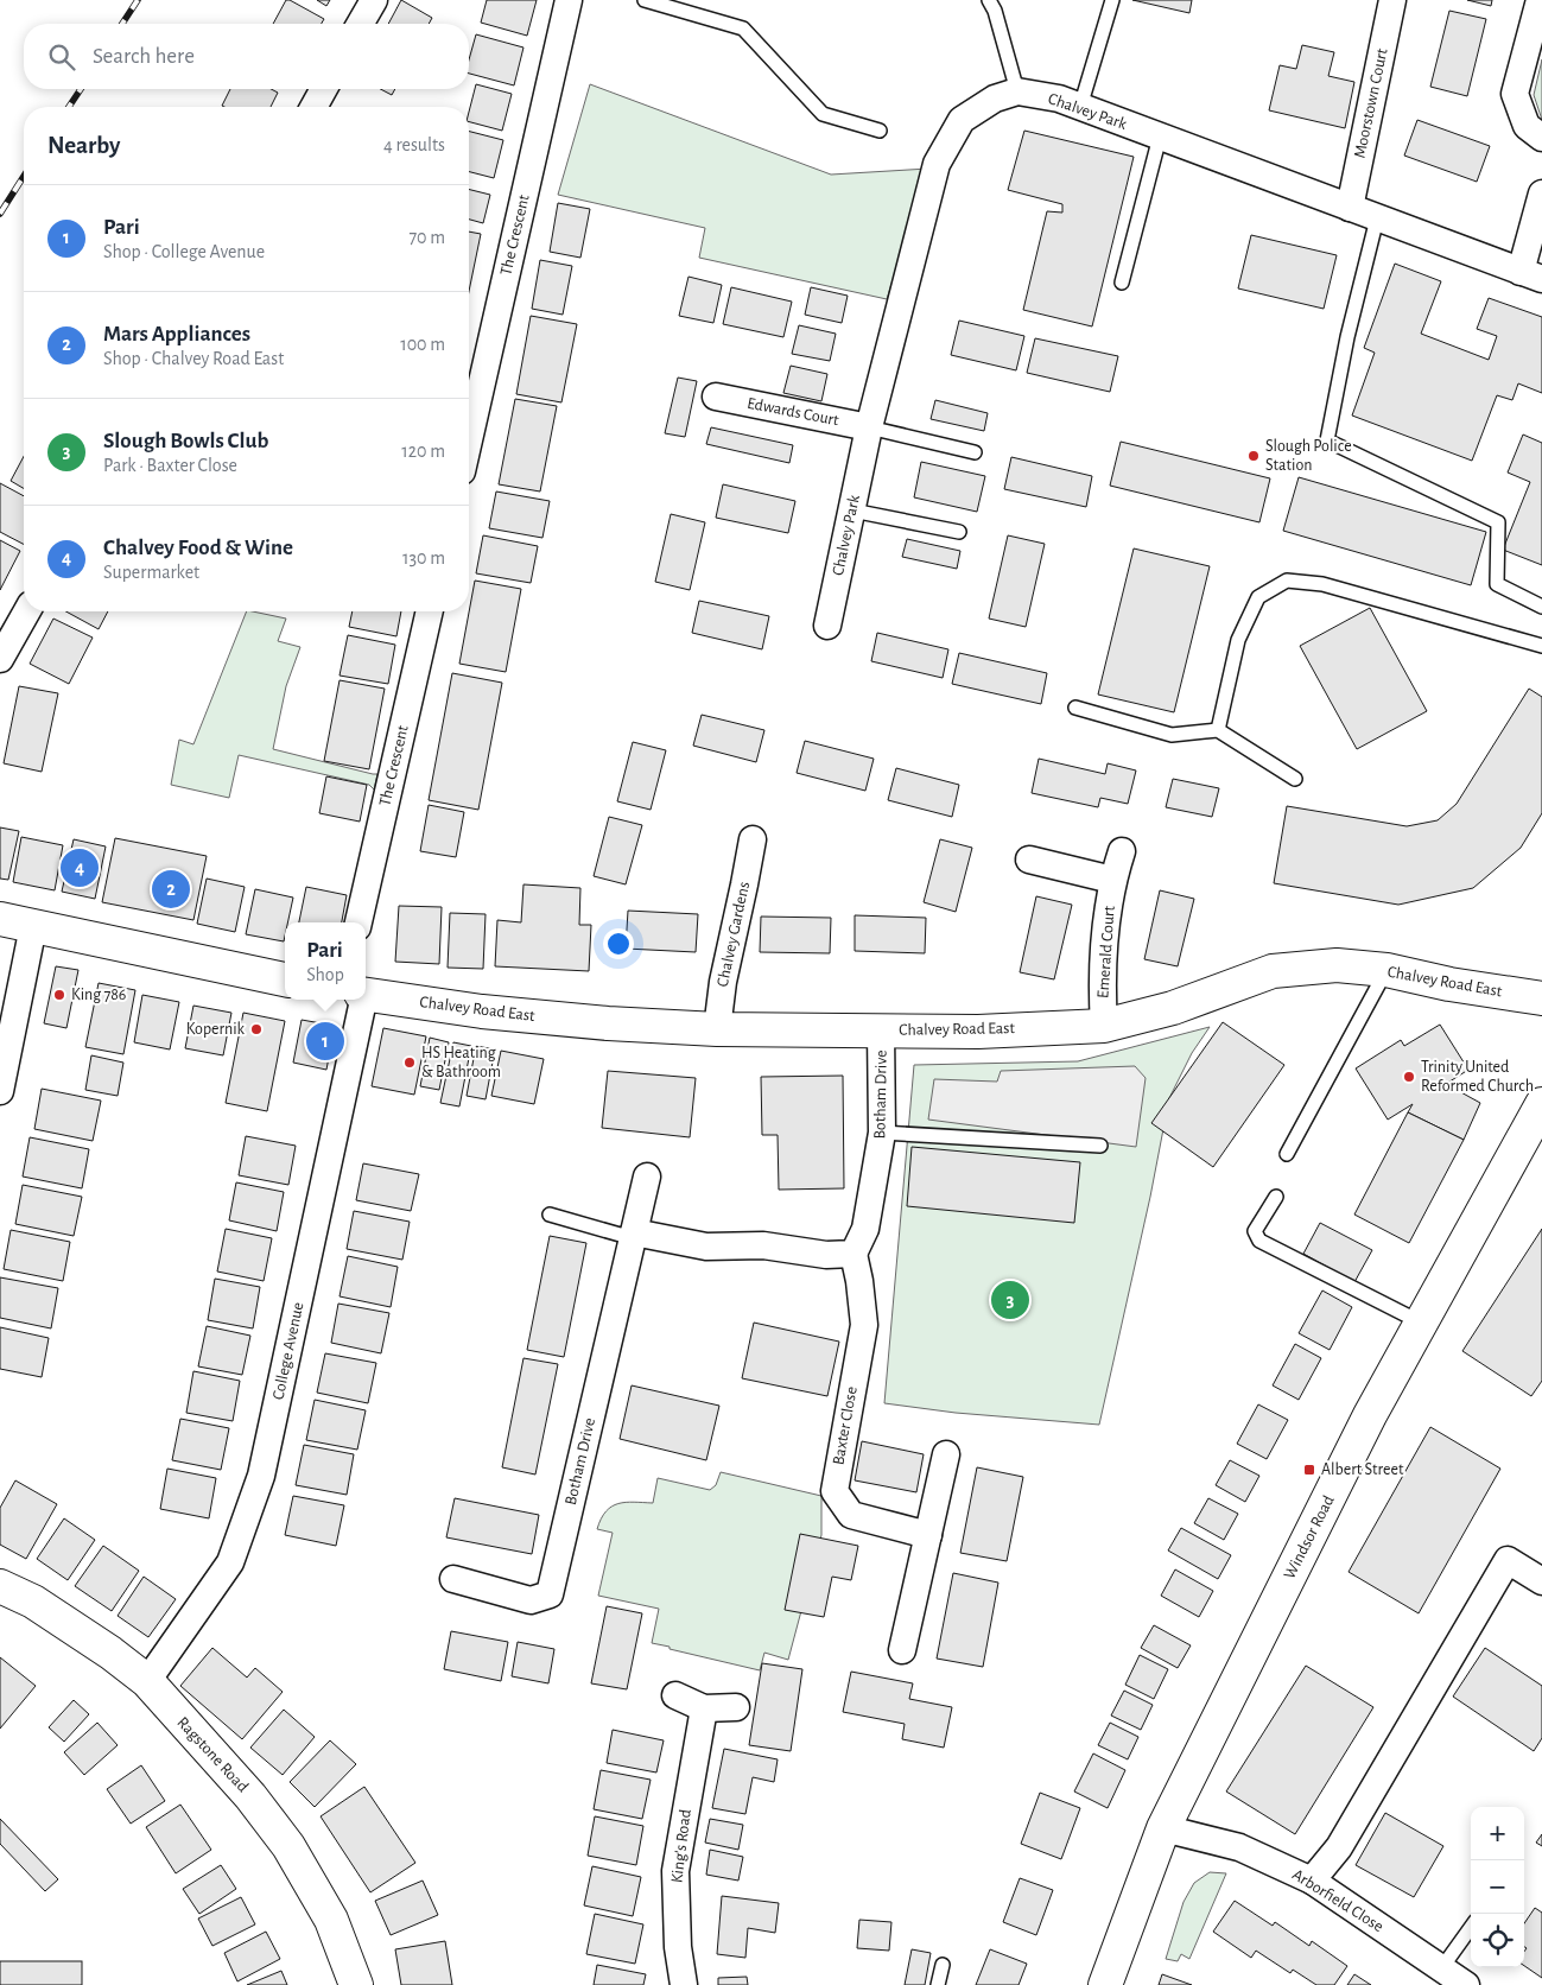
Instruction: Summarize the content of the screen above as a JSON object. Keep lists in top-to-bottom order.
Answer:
{
  "streets": {
    "main road": ["Chalvey Road East", "Windsor Road", "Ragstone Road"],
    "street": [
      "Moorstown Court",
      "Chalvey Park",
      "The Crescent",
      "Edwards Court",
      "Chalvey Gardens",
      "Emerald Court",
      "Botham Drive",
      "College Avenue",
      "Baxter Close",
      "King's Road",
      "Arborfield Close"
    ]
  },
  "crossings": [
    ["Moorstown Court", "Chalvey Park"],
    ["Chalvey Park", "Edwards Court"],
    ["Chalvey Gardens", "Chalvey Road East"],
    ["Emerald Court", "Chalvey Road East"],
    ["Chalvey Road East", "Botham Drive"],
    ["Botham Drive", "Baxter Close"],
    ["College Avenue", "Ragstone Road"],
    ["Windsor Road", "Arborfield Close"]
  ],
  "places": {
    "other": [
      "Slough Police Station",
      "King 786",
      "Kopernik",
      "HS Heating & Bathroom",
      "Trinity United Reformed Church"
    ],
    "transit": ["Albert Street"]
  },
  "page": {
    "search": "Search here",
    "heading": ["Nearby", "4 results"],
    "list": [
      {
        "mark": "1",
        "name": "Pari",
        "note": "Shop · College Avenue",
        "value": "70 m"
      },
      {
        "mark": "2",
        "name": "Mars Appliances",
        "note": "Shop · Chalvey Road East",
        "value": "100 m"
      },
      {
        "mark": "3",
        "name": "Slough Bowls Club",
        "note": "Park · Baxter Close",
        "value": "120 m"
      },
      {
        "mark": "4",
        "name": "Chalvey Food & Wine",
        "note": "Supermarket",
        "value": "130 m"
      }
    ],
    "pins": [
      "4",
      "2",
      "1",
      "3"
    ],
    "popup": ["Pari", "Shop"],
    "map_buttons": ["+", "−"]
  }
}
